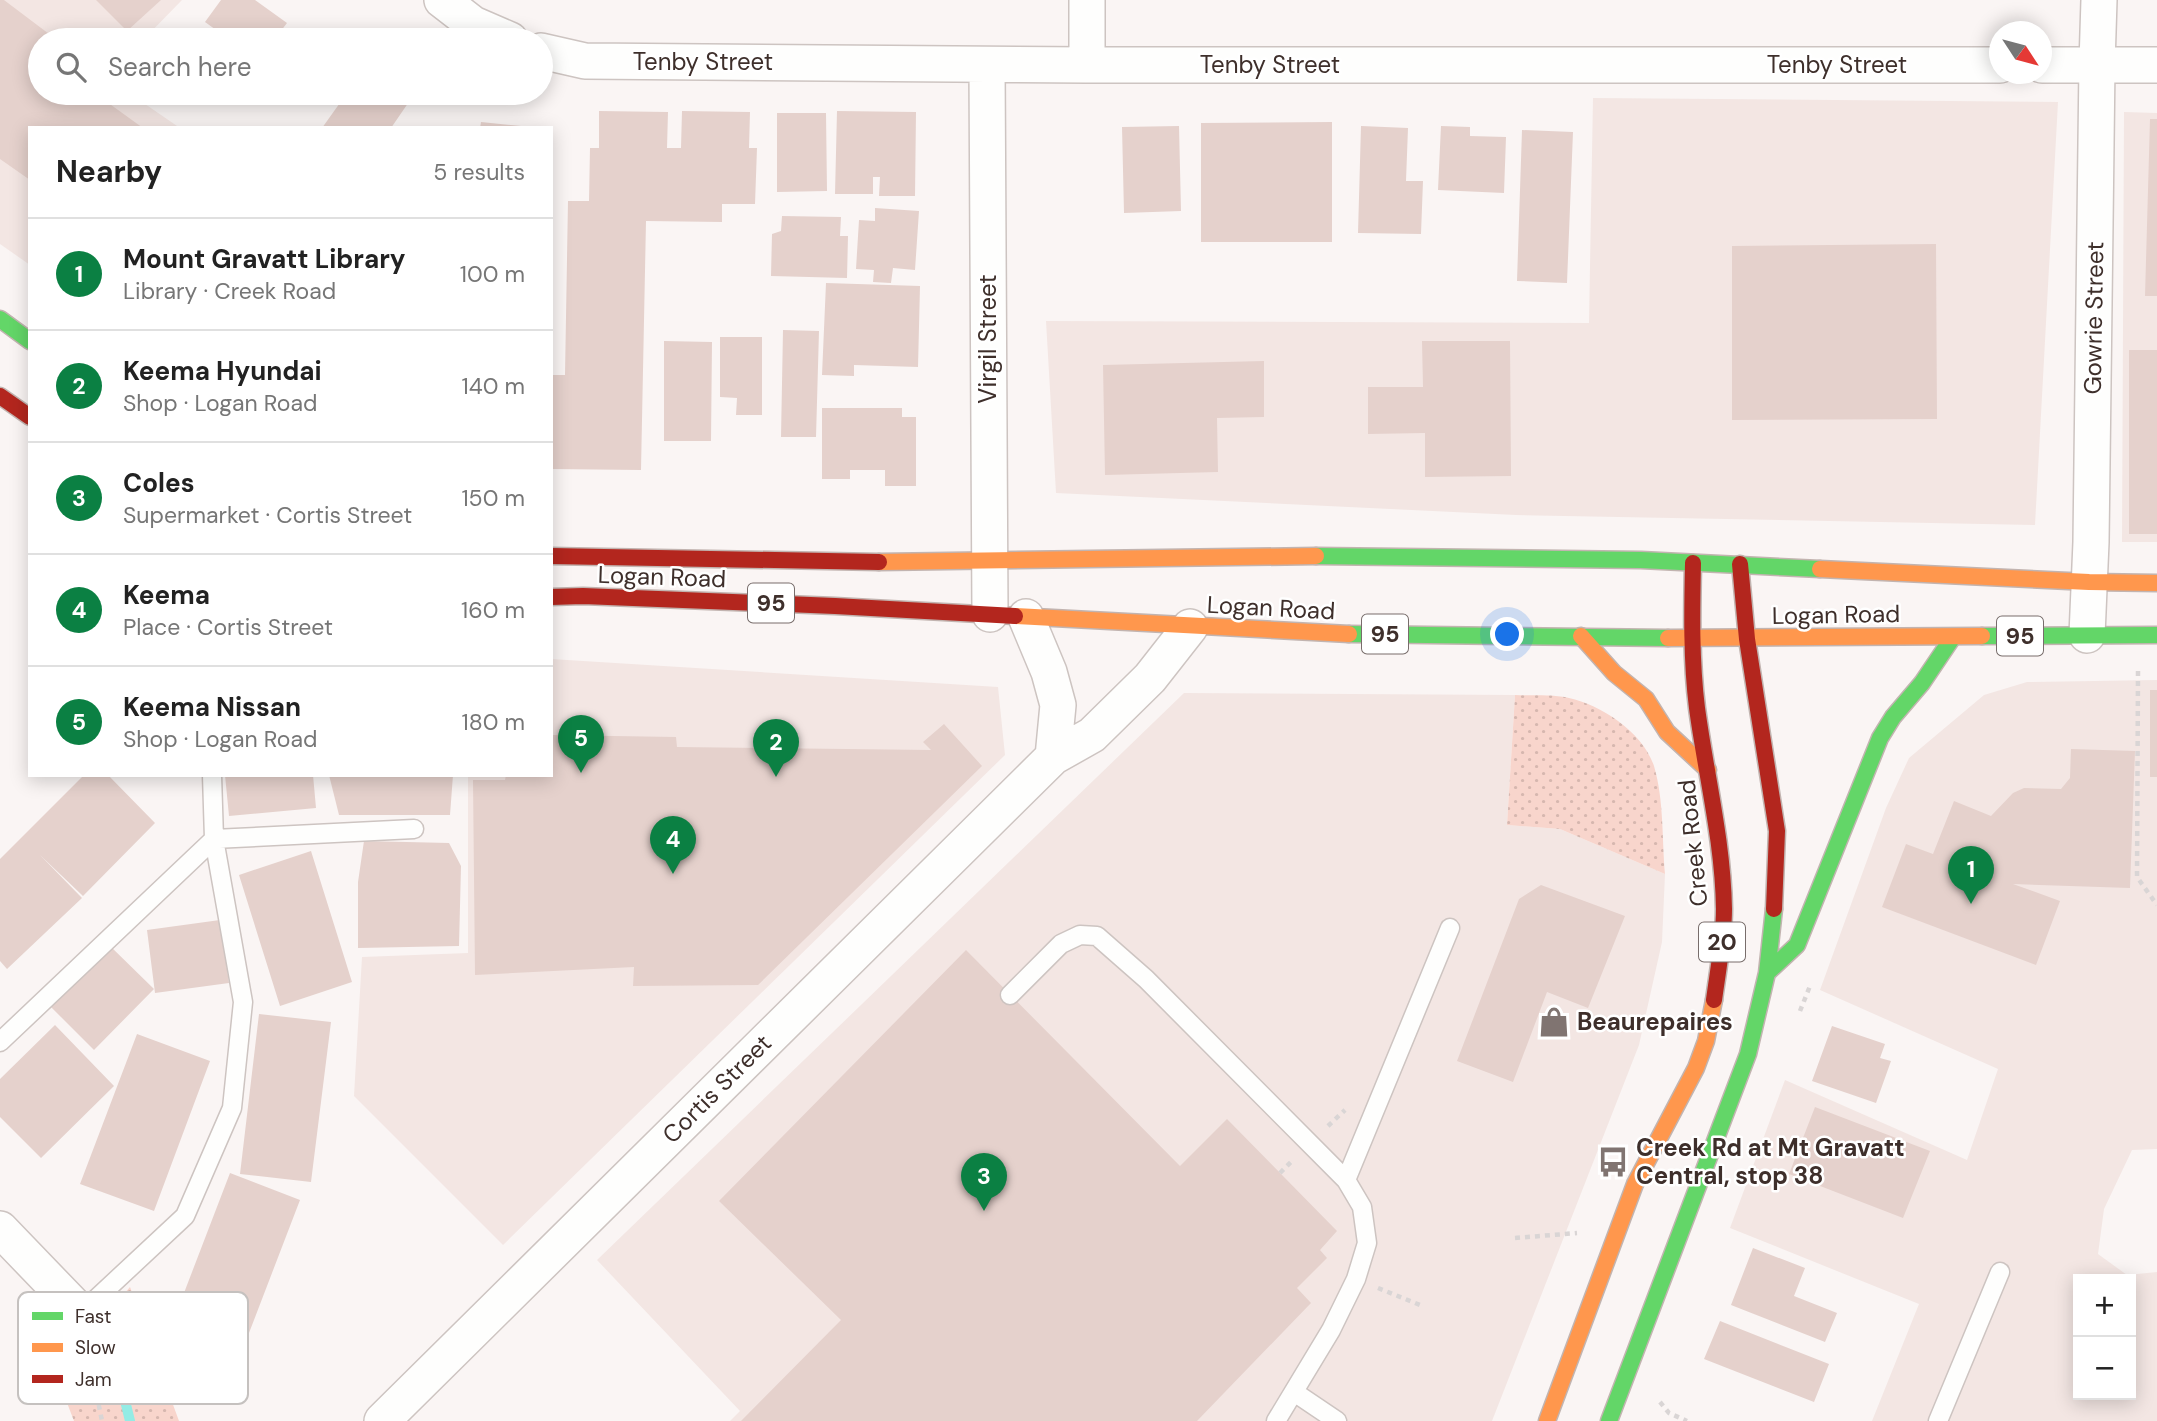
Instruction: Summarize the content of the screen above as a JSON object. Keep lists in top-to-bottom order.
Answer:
{
  "streets": {
    "main road": [
      "Logan Road",
      "95",
      "Creek Road",
      "20"
    ],
    "street": [
      "Tenby Street",
      "Gowrie Street",
      "Virgil Street",
      "Cortis Street"
    ]
  },
  "crossings": [
    ["Tenby Street", "Virgil Street"],
    ["Gowrie Street", "Logan Road"],
    ["Virgil Street", "Logan Road"],
    ["Logan Road", "Creek Road"],
    ["Logan Road", "20"],
    ["Logan Road", "Cortis Street"]
  ],
  "places": {
    "shop": ["Beaurepaires"],
    "bus stop": ["Creek Rd at Mt Gravatt Central, stop 38"]
  },
  "legend": ["Fast", "Slow", "Jam"],
  "north": "bottom right",
  "page": {
    "search": "Search here",
    "heading": ["Nearby", "5 results"],
    "list": [
      {
        "mark": "1",
        "name": "Mount Gravatt Library",
        "note": "Library · Creek Road",
        "value": "100 m"
      },
      {
        "mark": "2",
        "name": "Keema Hyundai",
        "note": "Shop · Logan Road",
        "value": "140 m"
      },
      {
        "mark": "3",
        "name": "Coles",
        "note": "Supermarket · Cortis Street",
        "value": "150 m"
      },
      {
        "mark": "4",
        "name": "Keema",
        "note": "Place · Cortis Street",
        "value": "160 m"
      },
      {
        "mark": "5",
        "name": "Keema Nissan",
        "note": "Shop · Logan Road",
        "value": "180 m"
      }
    ],
    "pins": [
      "5",
      "2",
      "4",
      "1",
      "3"
    ],
    "map_buttons": ["+", "−"]
  }
}
